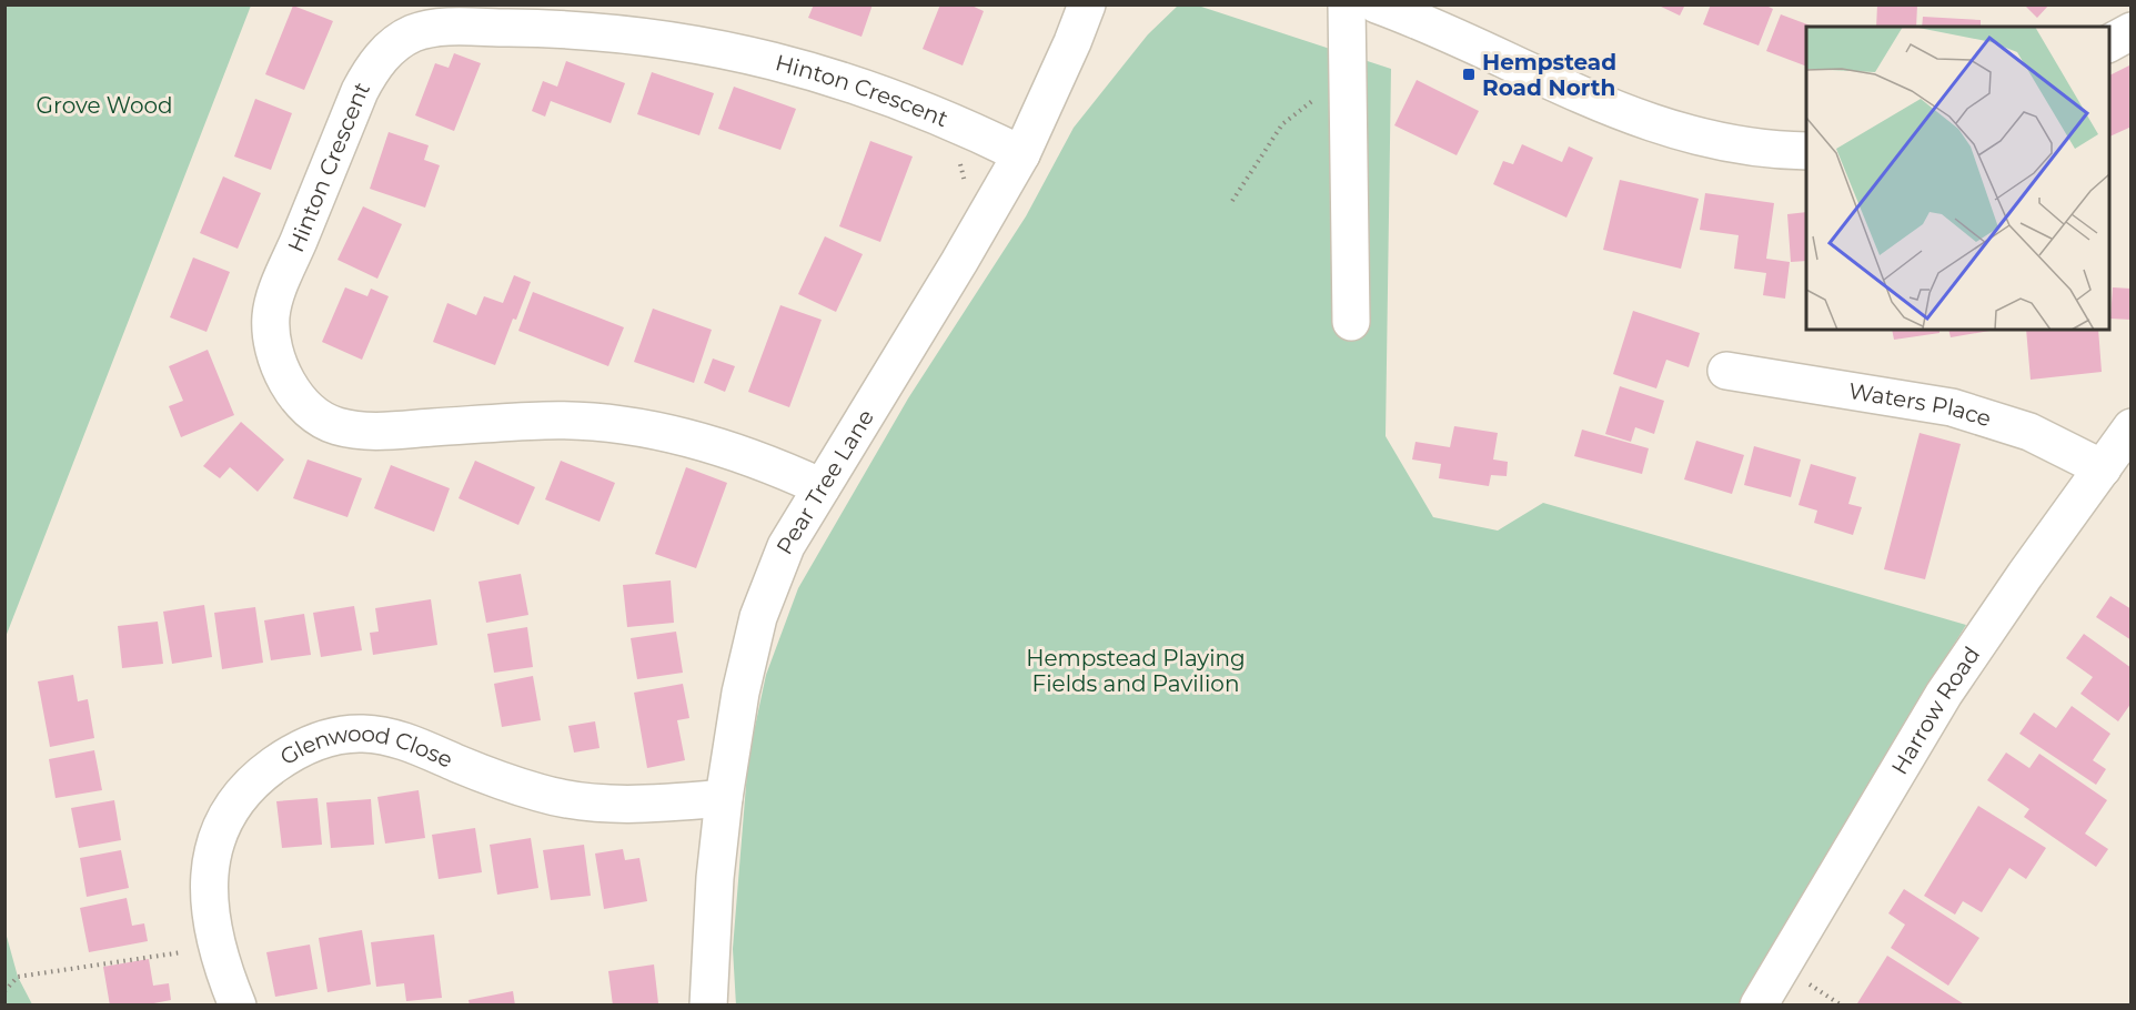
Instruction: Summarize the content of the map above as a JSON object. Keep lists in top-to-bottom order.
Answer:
{
  "streets": {
    "street": [
      "Hinton Crescent",
      "Waters Place",
      "Pear Tree Lane",
      "Harrow Road",
      "Glenwood Close"
    ]
  },
  "crossings": [
    ["Hinton Crescent", "Pear Tree Lane"],
    ["Waters Place", "Harrow Road"],
    ["Pear Tree Lane", "Glenwood Close"]
  ],
  "parks": ["Grove Wood", "Hempstead Playing Fields and Pavilion"],
  "places": {
    "transit": ["Hempstead Road North"]
  }
}
